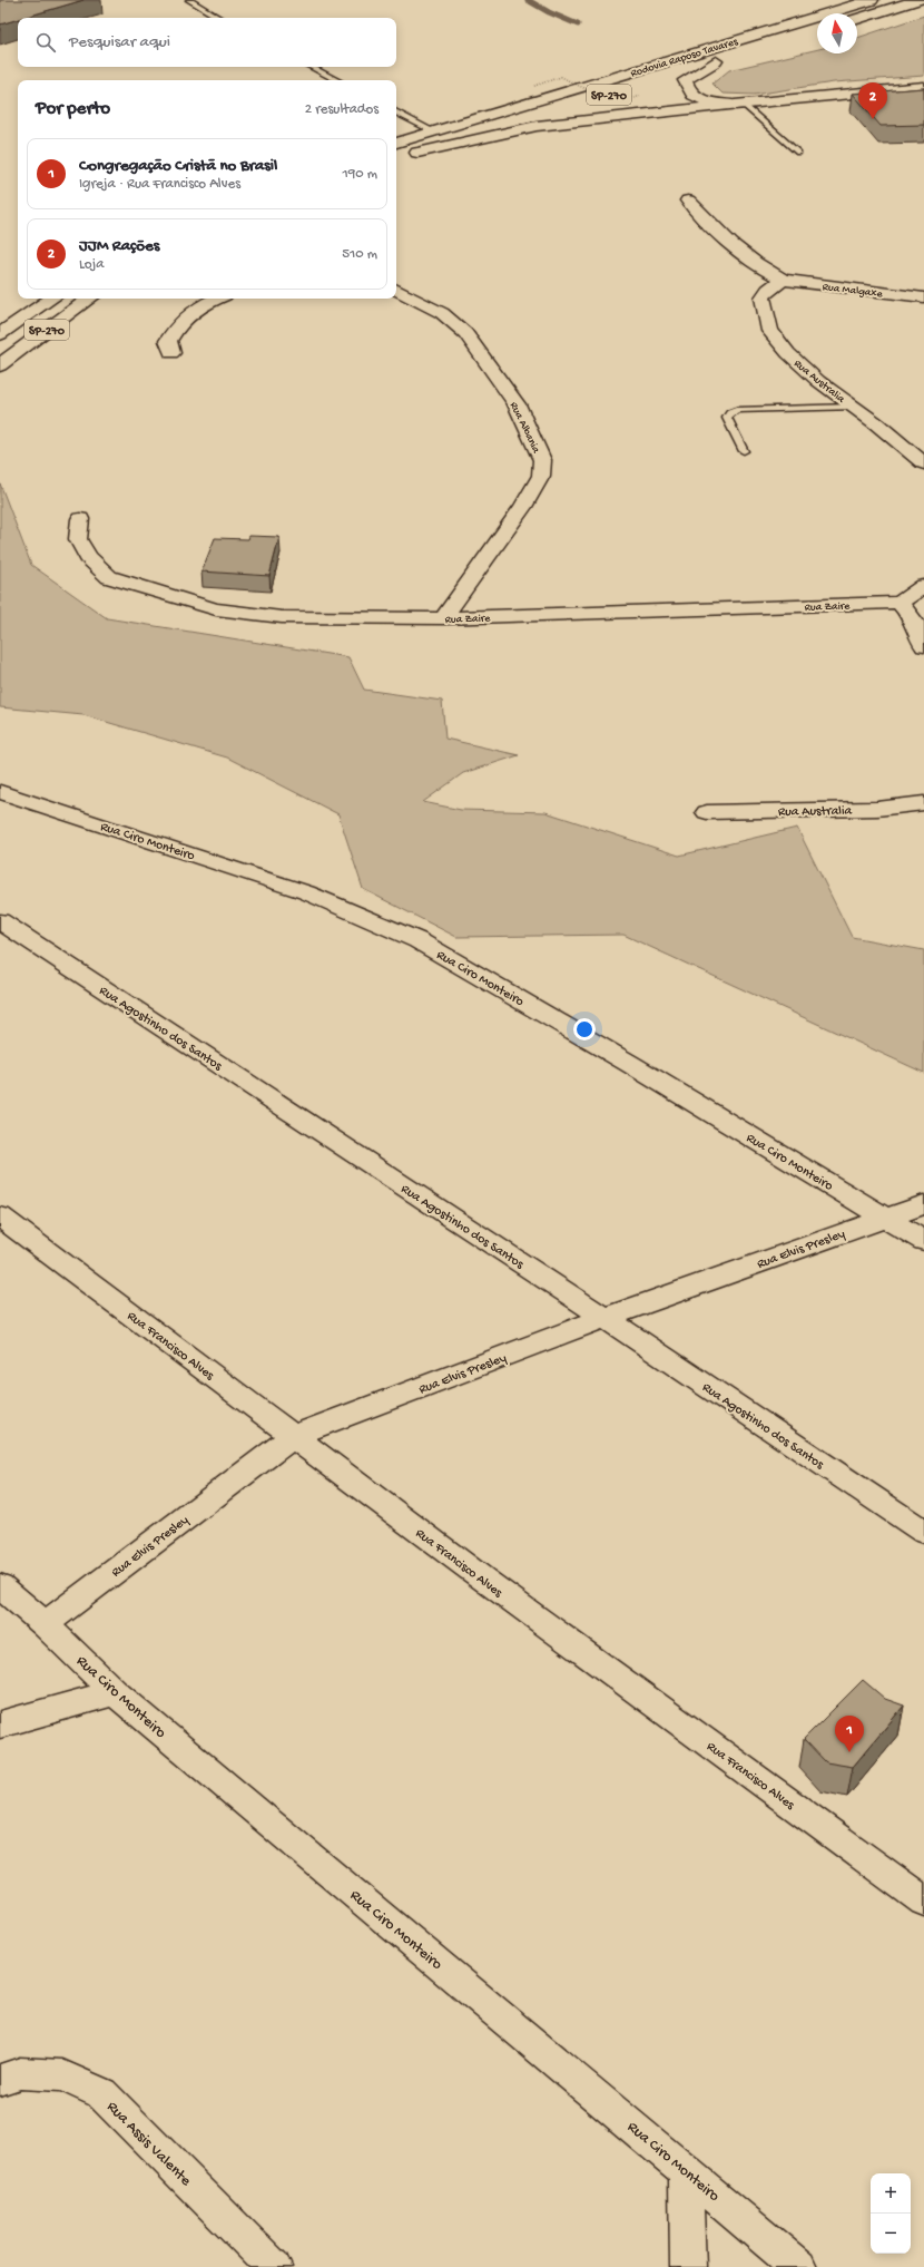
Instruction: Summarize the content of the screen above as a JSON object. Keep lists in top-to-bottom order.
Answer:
{
  "streets": {
    "main road": [
      "Rodovia Raposo Tavares",
      "SP-270",
      "Rua Malgaxe",
      "Rua Australia",
      "Rua Albania",
      "Rua Zaire",
      "Rua Ciro Monteiro",
      "Rua Agostinho dos Santos",
      "Rua Elvis Presley",
      "Rua Francisco Alves",
      "Rua Assis Valente"
    ]
  },
  "crossings": [
    ["Rua Malgaxe", "Rua Australia"],
    ["Rua Albania", "Rua Zaire"],
    ["Rua Ciro Monteiro", "Rua Elvis Presley"],
    ["Rua Agostinho dos Santos", "Rua Elvis Presley"],
    ["Rua Elvis Presley", "Rua Francisco Alves"]
  ],
  "north": "top",
  "page": {
    "search": "Pesquisar aqui",
    "heading": ["Por perto", "2 resultados"],
    "pins": ["2", "1"],
    "list": [
      {
        "mark": "1",
        "name": "Congregação Cristã no Brasil",
        "note": "Igreja · Rua Francisco Alves",
        "value": "190 m"
      },
      {
        "mark": "2",
        "name": "JJM Rações",
        "note": "Loja",
        "value": "510 m"
      }
    ],
    "map_buttons": ["+", "−"]
  }
}
